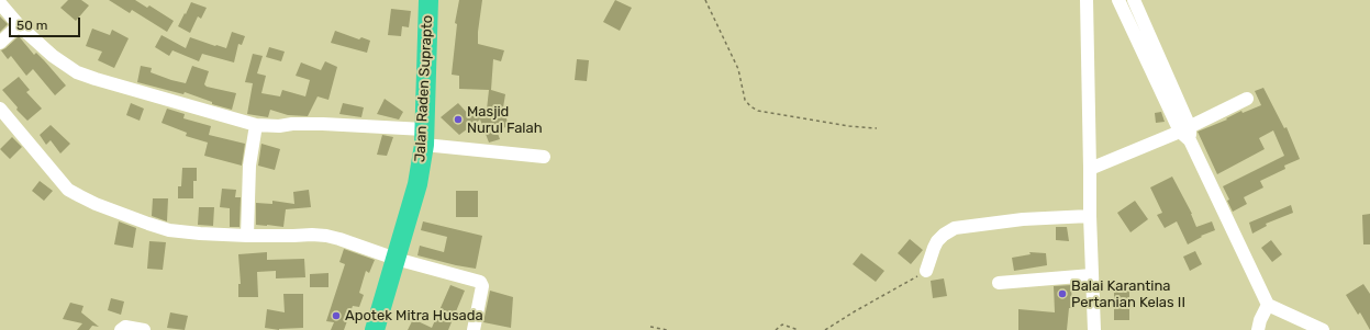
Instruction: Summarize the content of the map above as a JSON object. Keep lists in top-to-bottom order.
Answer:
{
  "streets": {
    "highway": ["Jalan Raden Suprapto"]
  },
  "places": ["Masjid Nurul Falah", "Balai Karantina Pertanian Kelas II", "Apotek Mitra Husada"],
  "scale_bar": "50 m"
}
